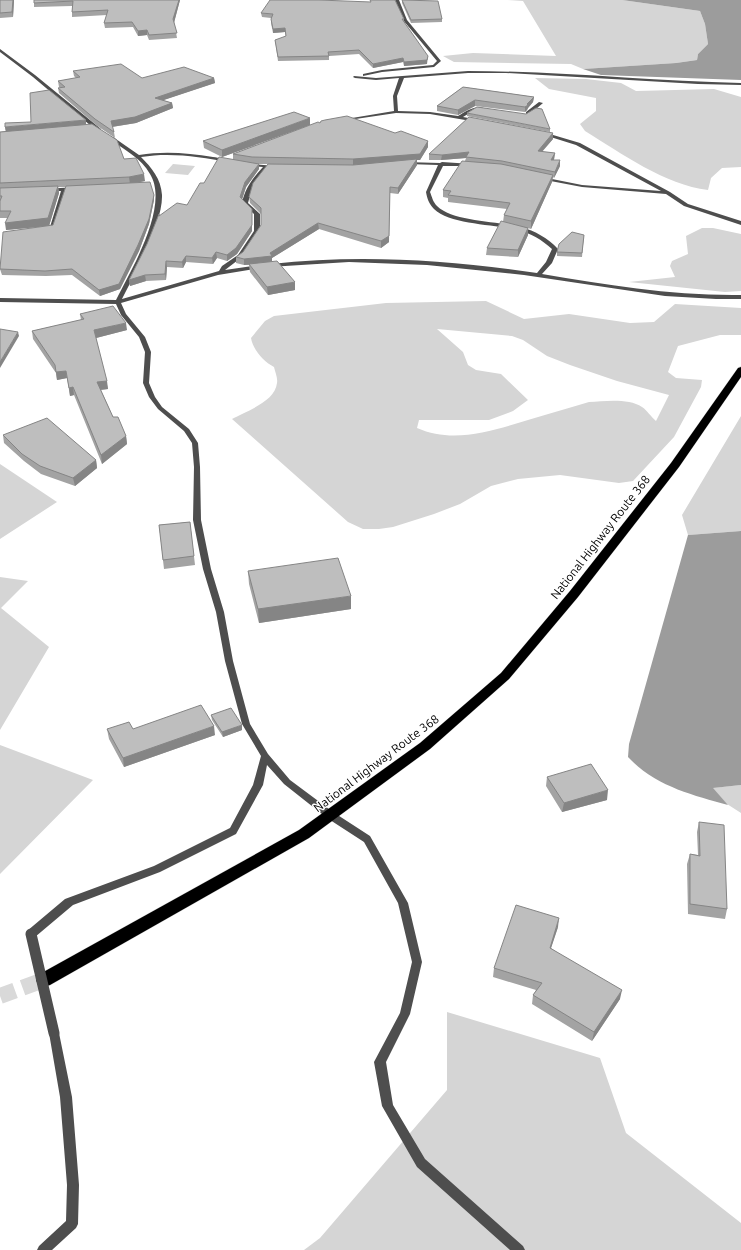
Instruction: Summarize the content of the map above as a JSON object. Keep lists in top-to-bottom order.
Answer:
{
  "streets": {
    "highway": ["National Highway Route 368"]
  }
}
